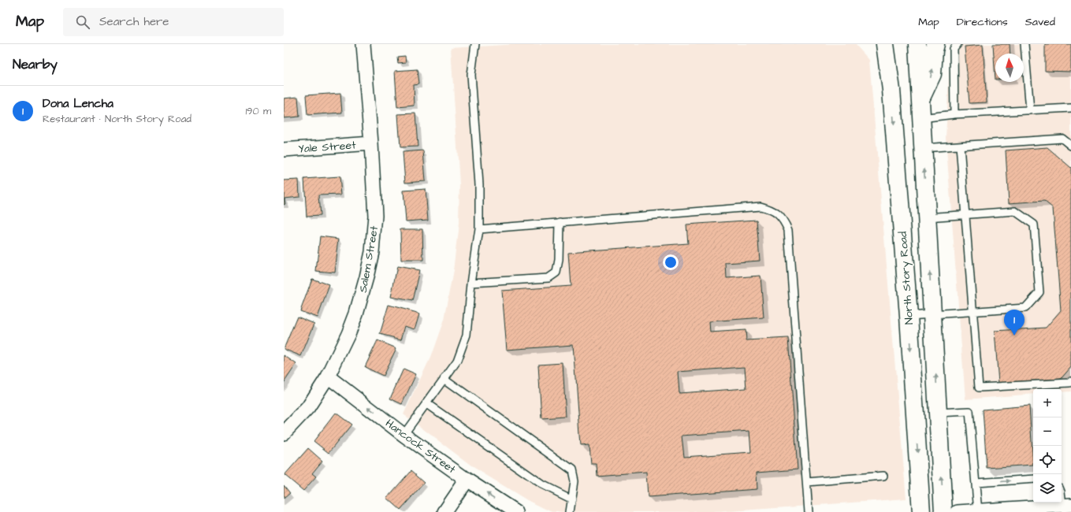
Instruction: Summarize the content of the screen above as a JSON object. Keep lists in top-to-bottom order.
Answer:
{
  "streets": {
    "main road": ["North Story Road"],
    "street": ["Yale Street", "Salem Street", "Hancock Street"]
  },
  "crossings": [
    ["Yale Street", "Salem Street"],
    ["Salem Street", "Hancock Street"]
  ],
  "one_way": ["Hancock Street"],
  "north": "top",
  "page": {
    "header": "Map",
    "search": "Search here",
    "nav": ["Map", "Directions", "Saved"],
    "heading": "Nearby",
    "list": [
      {
        "mark": "1",
        "name": "Dona Lencha",
        "note": "Restaurant · North Story Road",
        "value": "190 m"
      }
    ],
    "pins": "1",
    "map_buttons": ["+", "−"]
  }
}
